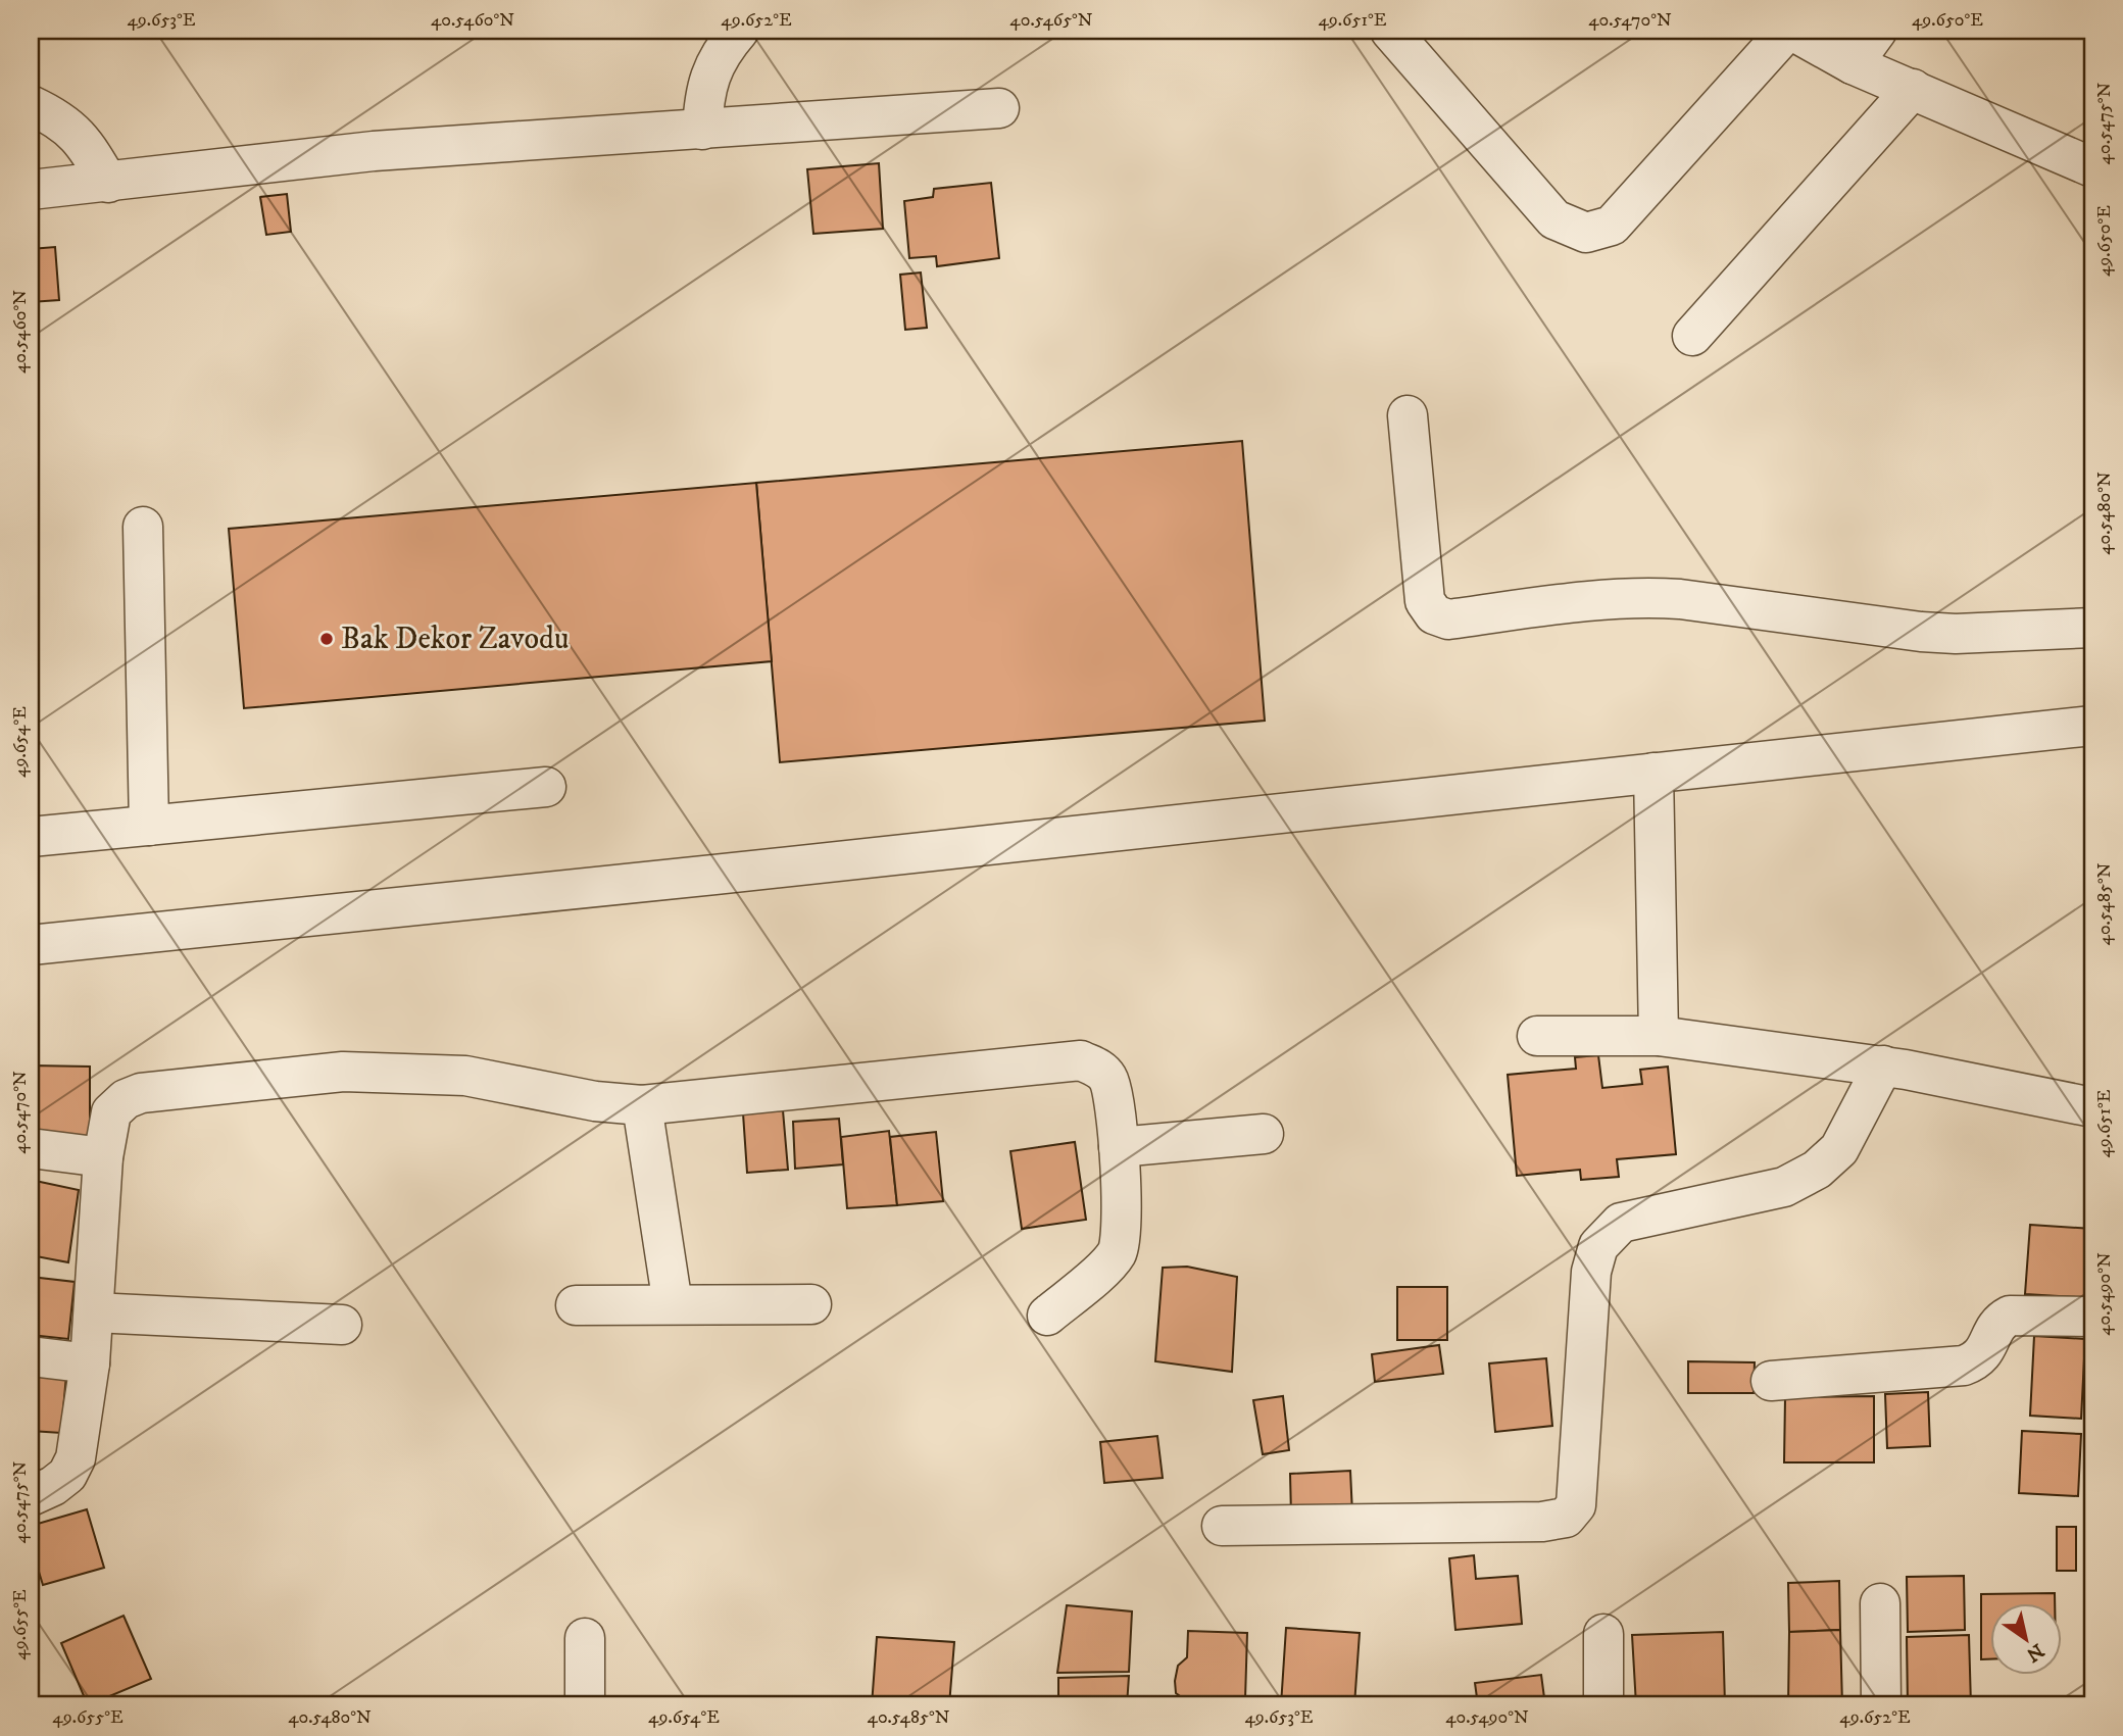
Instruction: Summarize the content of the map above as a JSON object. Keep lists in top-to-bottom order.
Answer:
{
  "places": ["Bak Dekor Zavodu"],
  "north": "bottom right",
  "coordinates": [
    "49.653°E",
    "40.5460°N",
    "49.652°E",
    "40.5465°N",
    "49.651°E",
    "40.5470°N",
    "49.650°E",
    "40.5475°N",
    "40.5480°N",
    "49.654°E",
    "40.5485°N",
    "40.5490°N",
    "49.655°E"
  ]
}
